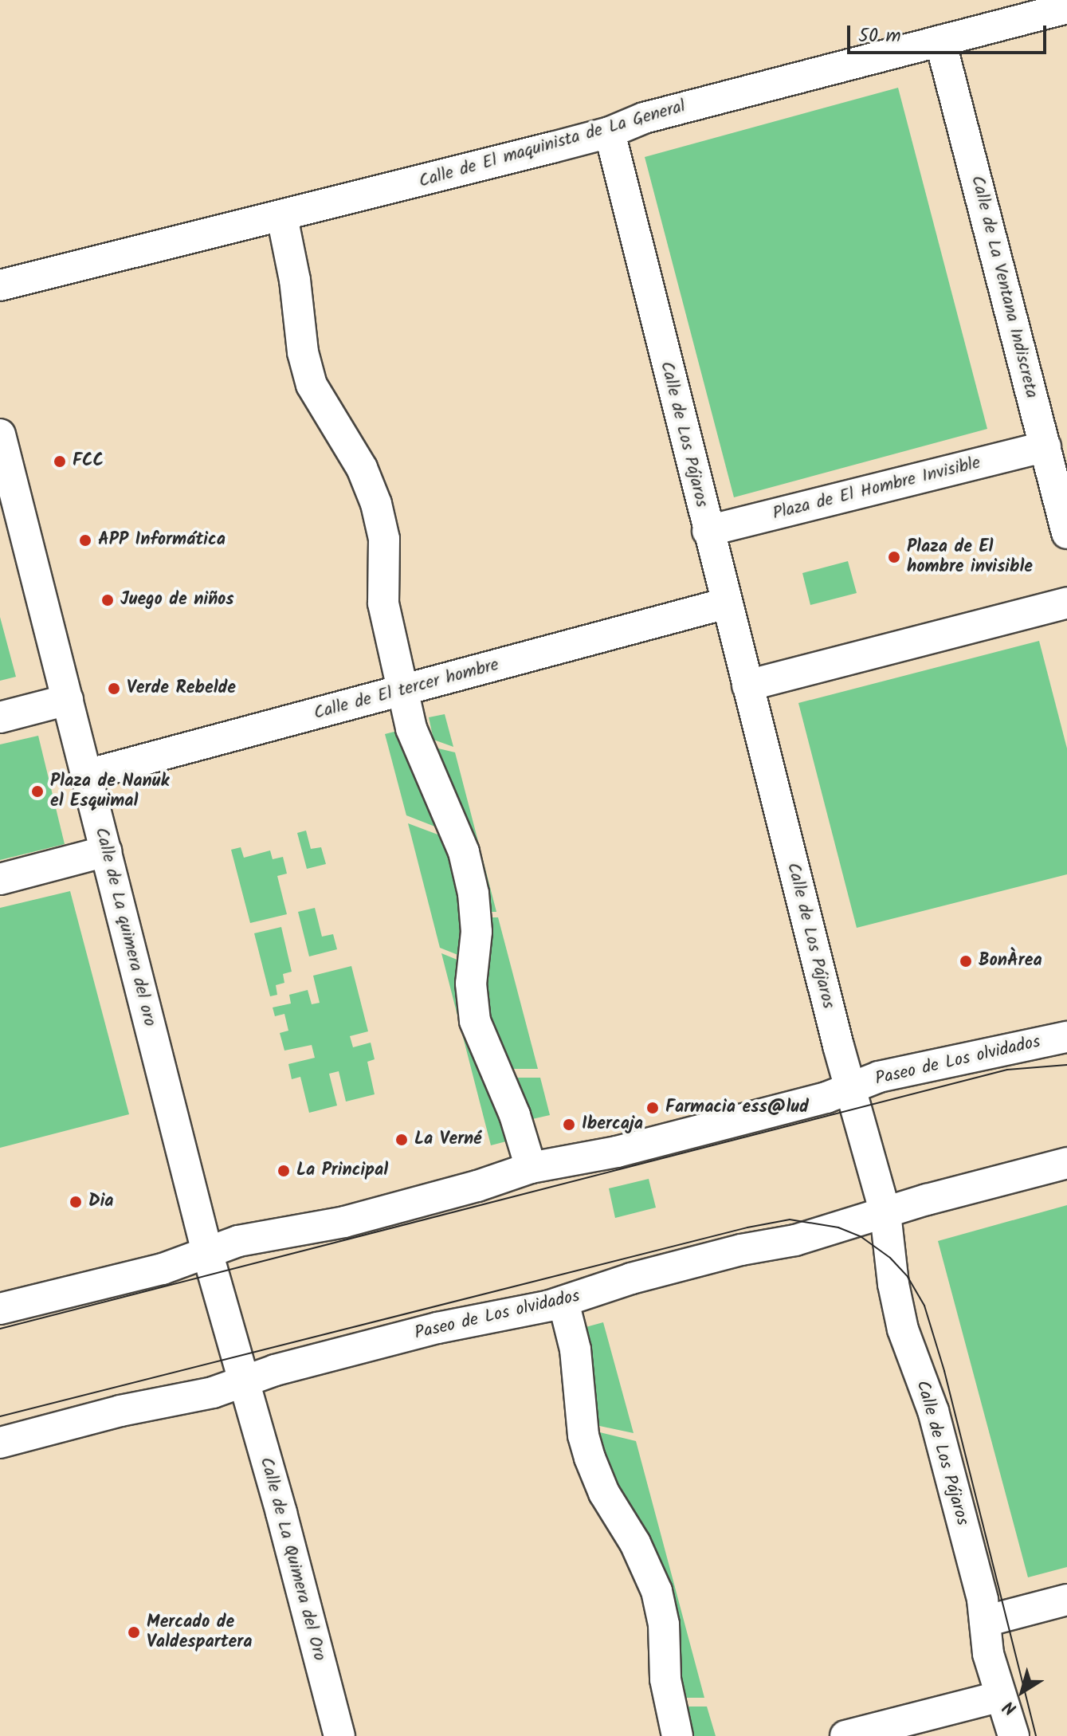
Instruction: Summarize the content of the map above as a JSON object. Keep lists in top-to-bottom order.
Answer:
{
  "streets": {
    "street": [
      "Calle de El maquinista de La General",
      "Calle de La Ventana Indiscreta",
      "Calle de Los Pájaros",
      "Plaza de El Hombre Invisible",
      "Calle de El tercer hombre",
      "Calle de La quimera del oro",
      "Paseo de Los olvidados",
      "Calle de La Quimera del Oro"
    ]
  },
  "crossings": [
    ["Calle de El maquinista de La General", "Calle de La Ventana Indiscreta"],
    ["Calle de El maquinista de La General", "Calle de Los Pájaros"],
    ["Calle de La Ventana Indiscreta", "Plaza de El Hombre Invisible"],
    ["Calle de Los Pájaros", "Plaza de El Hombre Invisible"],
    ["Calle de Los Pájaros", "Calle de El tercer hombre"],
    ["Calle de Los Pájaros", "Paseo de Los olvidados"],
    ["Calle de El tercer hombre", "Calle de La quimera del oro"],
    ["Calle de La quimera del oro", "Paseo de Los olvidados"],
    ["Calle de La quimera del oro", "Calle de La Quimera del Oro"],
    ["Paseo de Los olvidados", "Calle de La Quimera del Oro"]
  ],
  "places": [
    "FCC",
    "APP Informática",
    "Plaza de El hombre invisible",
    "Juego de niños",
    "Verde Rebelde",
    "Plaza de Nanuk el Esquimal",
    "BonÀrea",
    "Farmacia ess@lud",
    "Ibercaja",
    "La Verné",
    "La Principal",
    "Dia",
    "Mercado de Valdespartera"
  ],
  "scale_bar": "50 m",
  "north": "bottom left"
}
